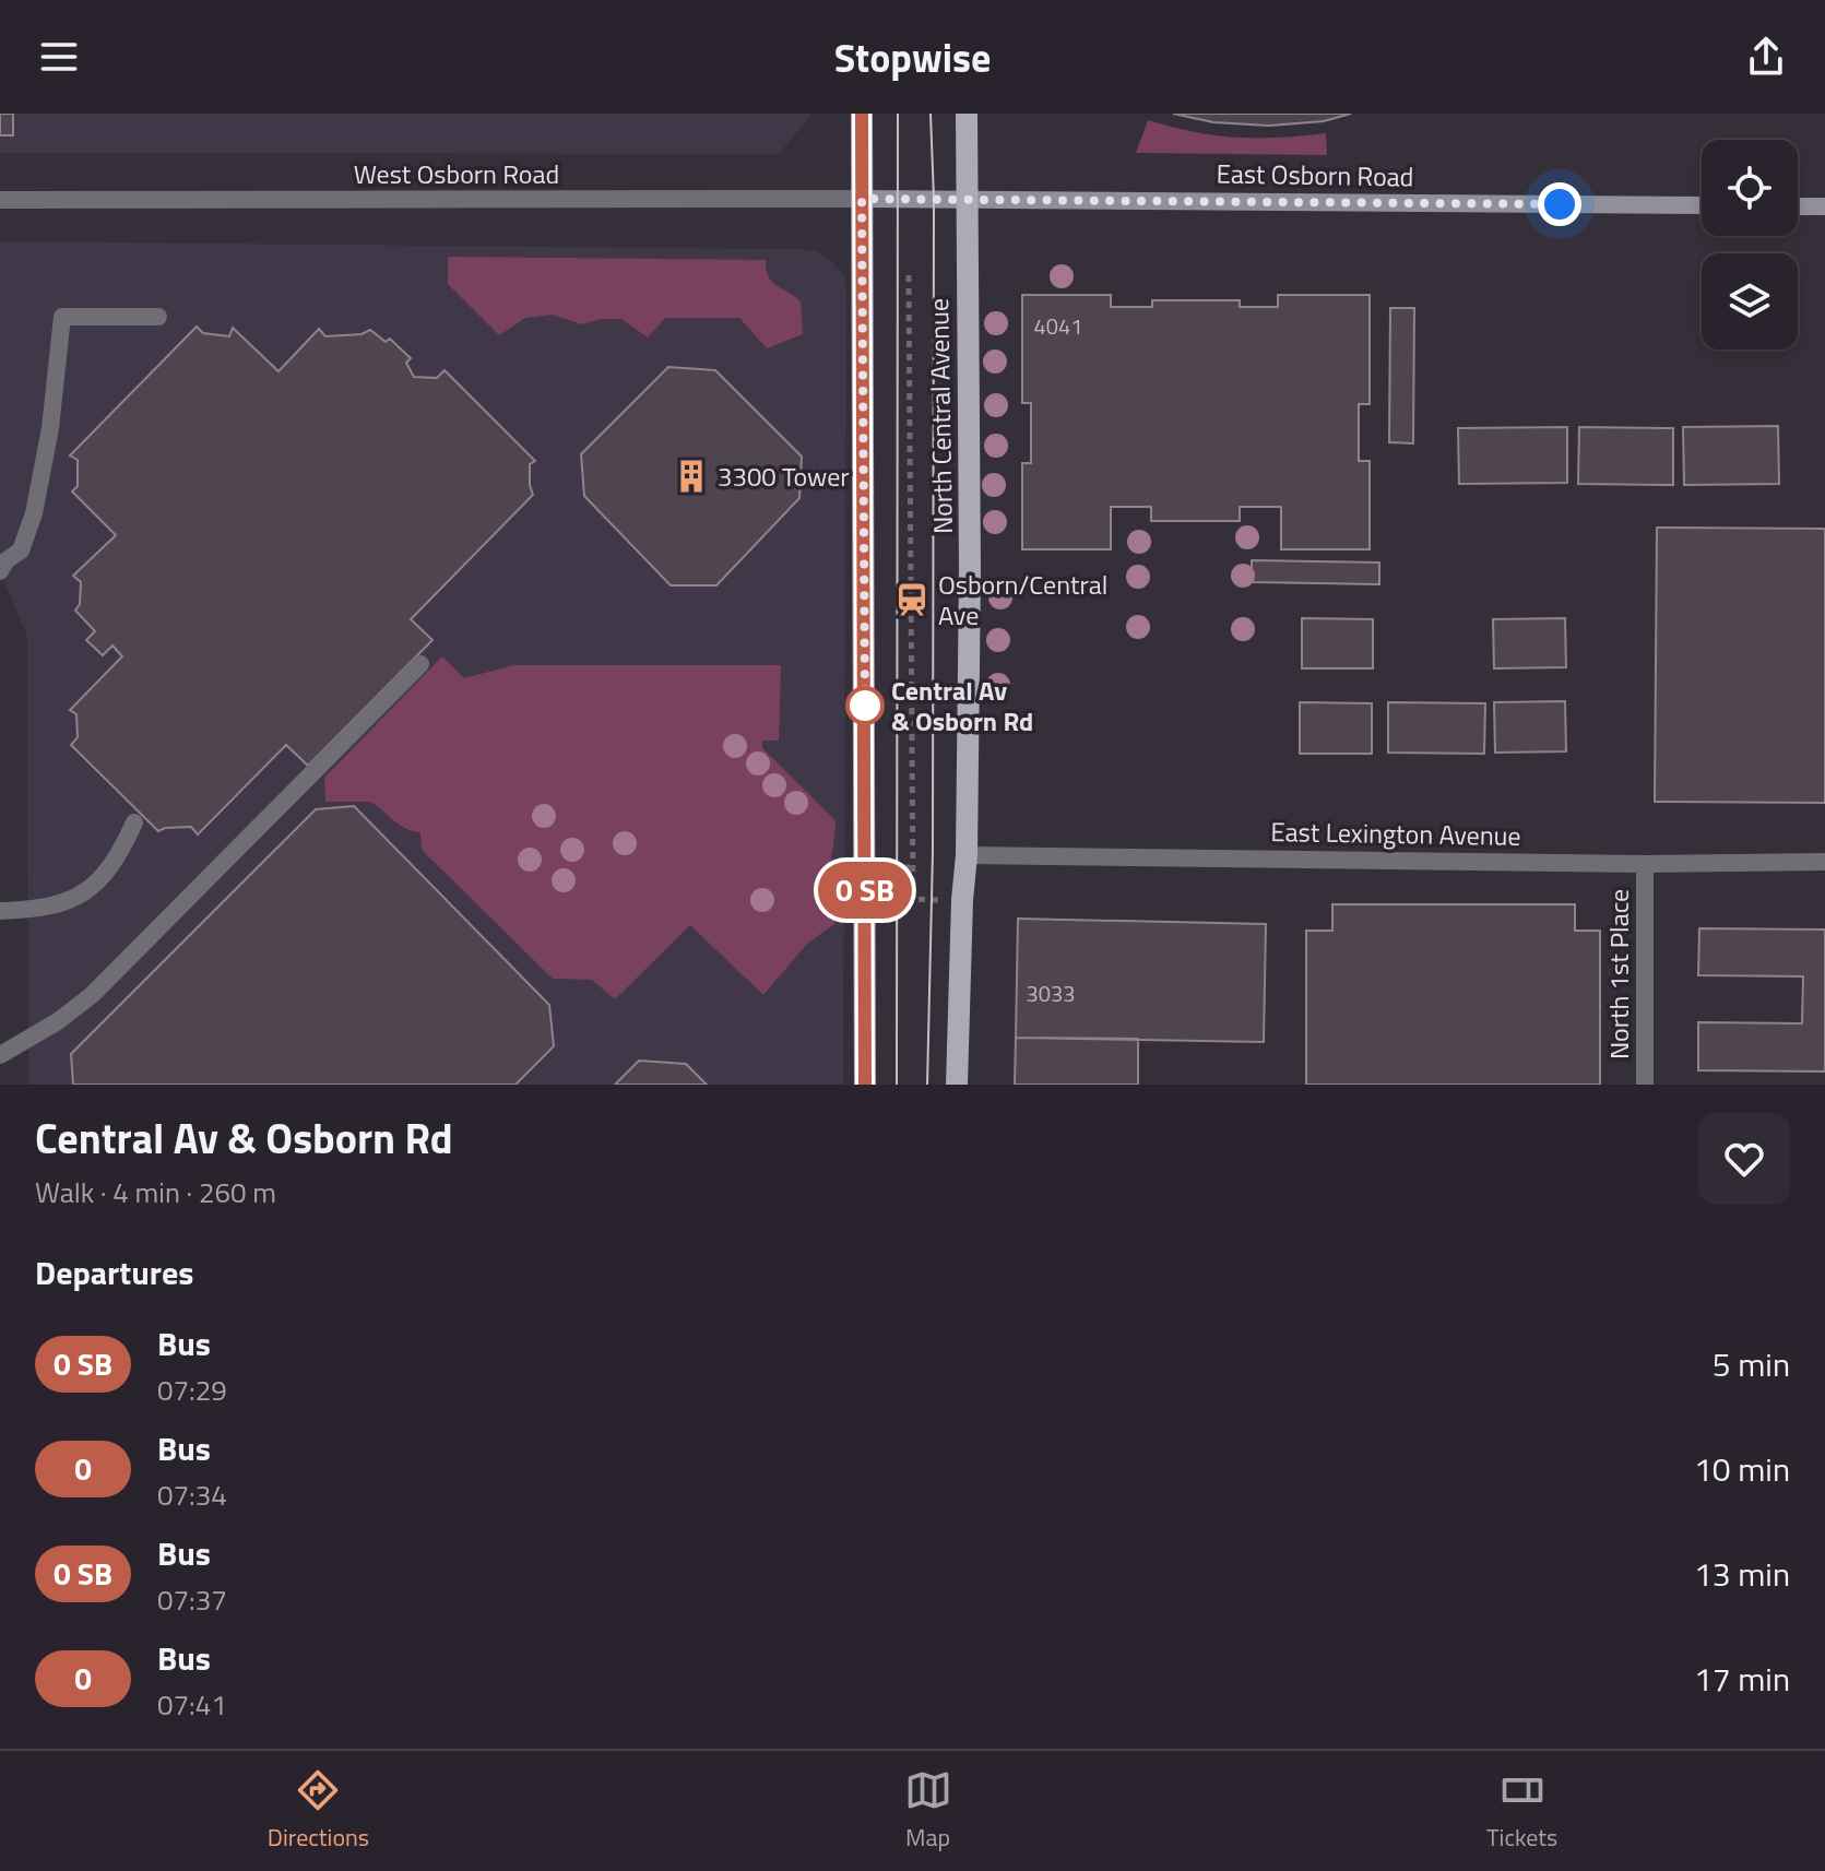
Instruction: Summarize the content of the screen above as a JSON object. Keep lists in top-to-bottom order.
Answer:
{
  "streets": {
    "main road": ["West Osborn Road", "East Osborn Road", "North Central Avenue"],
    "street": ["East Lexington Avenue", "North 1st Place"]
  },
  "crossings": [
    ["West Osborn Road", "East Osborn Road"],
    ["East Osborn Road", "North Central Avenue"],
    ["North Central Avenue", "East Lexington Avenue"],
    ["East Lexington Avenue", "North 1st Place"]
  ],
  "places": {
    "building": ["3300 Tower"],
    "station": ["Osborn/Central Ave"],
    "other": ["Central Av & Osborn Rd"]
  },
  "house_numbers": ["4041", "3033"],
  "page": {
    "header": "Stopwise",
    "on_map": "0 SB",
    "heading": [
      ["Central Av & Osborn Rd", "Walk · 4 min · 260 m"],
      "Departures"
    ],
    "list": [
      {
        "mark": "0 SB",
        "name": "Bus",
        "note": "07:29",
        "value": "5 min"
      },
      {
        "mark": "0",
        "name": "Bus",
        "note": "07:34",
        "value": "10 min"
      },
      {
        "mark": "0 SB",
        "name": "Bus",
        "note": "07:37",
        "value": "13 min"
      },
      {
        "mark": "0",
        "name": "Bus",
        "note": "07:41",
        "value": "17 min"
      }
    ],
    "tabs": ["Directions", "Map", "Tickets"]
  }
}
